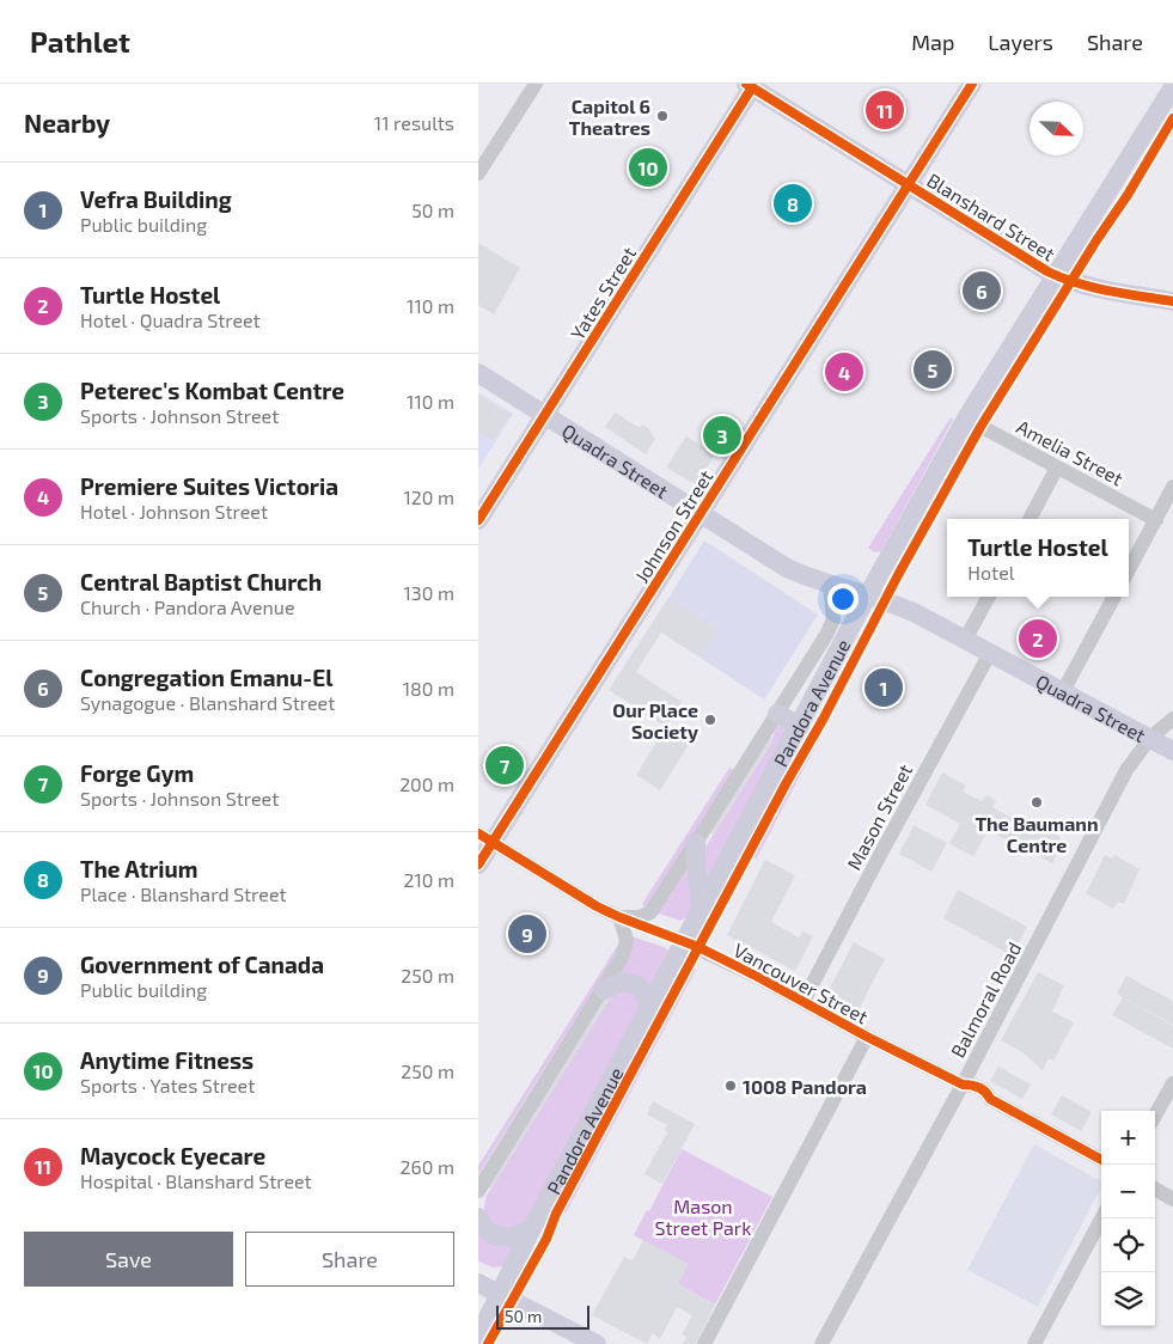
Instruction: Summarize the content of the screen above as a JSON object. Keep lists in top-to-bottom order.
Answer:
{
  "streets": {
    "main road": [
      "Blanshard Street",
      "Yates Street",
      "Quadra Street",
      "Johnson Street",
      "Pandora Avenue"
    ],
    "street": [
      "Amelia Street",
      "Mason Street",
      "Vancouver Street",
      "Balmoral Road"
    ]
  },
  "crossings": [
    ["Blanshard Street", "Yates Street"],
    ["Blanshard Street", "Johnson Street"],
    ["Blanshard Street", "Pandora Avenue"],
    ["Yates Street", "Quadra Street"],
    ["Amelia Street", "Pandora Avenue"],
    ["Quadra Street", "Johnson Street"],
    ["Quadra Street", "Pandora Avenue"],
    ["Quadra Street", "Mason Street"],
    ["Quadra Street", "Balmoral Road"],
    ["Pandora Avenue", "Vancouver Street"],
    ["Mason Street", "Vancouver Street"],
    ["Vancouver Street", "Balmoral Road"]
  ],
  "parks": ["Mason Street Park"],
  "places": [
    "Capitol 6 Theatres",
    "Our Place Society",
    "The Baumann Centre",
    "1008 Pandora"
  ],
  "scale_bar": "50 m",
  "north": "bottom right",
  "page": {
    "header": "Pathlet",
    "nav": ["Map", "Layers", "Share"],
    "heading": ["Nearby", "11 results"],
    "pins": [
      "11",
      "10",
      "8",
      "6",
      "5",
      "4",
      "3",
      "2",
      "1",
      "7",
      "9"
    ],
    "list": [
      {
        "mark": "1",
        "name": "Vefra Building",
        "note": "Public building",
        "value": "50 m"
      },
      {
        "mark": "2",
        "name": "Turtle Hostel",
        "note": "Hotel · Quadra Street",
        "value": "110 m"
      },
      {
        "mark": "3",
        "name": "Peterec's Kombat Centre",
        "note": "Sports · Johnson Street",
        "value": "110 m"
      },
      {
        "mark": "4",
        "name": "Premiere Suites Victoria",
        "note": "Hotel · Johnson Street",
        "value": "120 m"
      },
      {
        "mark": "5",
        "name": "Central Baptist Church",
        "note": "Church · Pandora Avenue",
        "value": "130 m"
      },
      {
        "mark": "6",
        "name": "Congregation Emanu-El",
        "note": "Synagogue · Blanshard Street",
        "value": "180 m"
      },
      {
        "mark": "7",
        "name": "Forge Gym",
        "note": "Sports · Johnson Street",
        "value": "200 m"
      },
      {
        "mark": "8",
        "name": "The Atrium",
        "note": "Place · Blanshard Street",
        "value": "210 m"
      },
      {
        "mark": "9",
        "name": "Government of Canada",
        "note": "Public building",
        "value": "250 m"
      },
      {
        "mark": "10",
        "name": "Anytime Fitness",
        "note": "Sports · Yates Street",
        "value": "250 m"
      },
      {
        "mark": "11",
        "name": "Maycock Eyecare",
        "note": "Hospital · Blanshard Street",
        "value": "260 m"
      }
    ],
    "popup": ["Turtle Hostel", "Hotel"],
    "map_buttons": ["+", "−"],
    "buttons": ["Save", "Share"],
    "scale": "50 m"
  }
}
